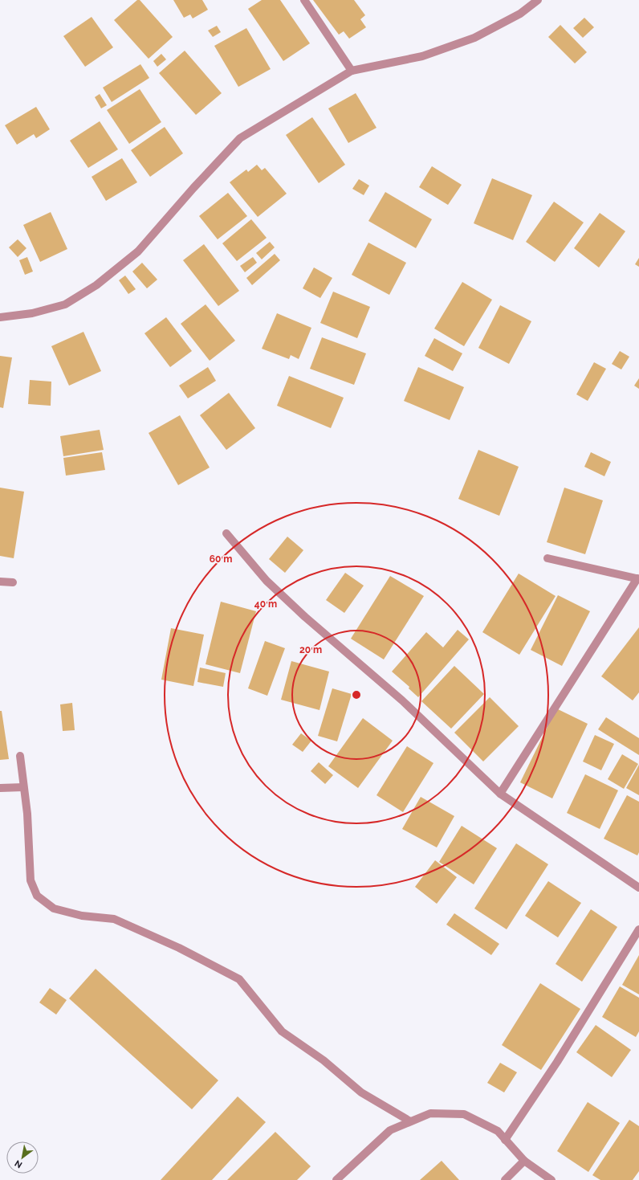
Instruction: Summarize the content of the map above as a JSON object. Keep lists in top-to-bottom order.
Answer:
{
  "north": "bottom left",
  "rings": ["60 m", "40 m", "20 m"]
}
